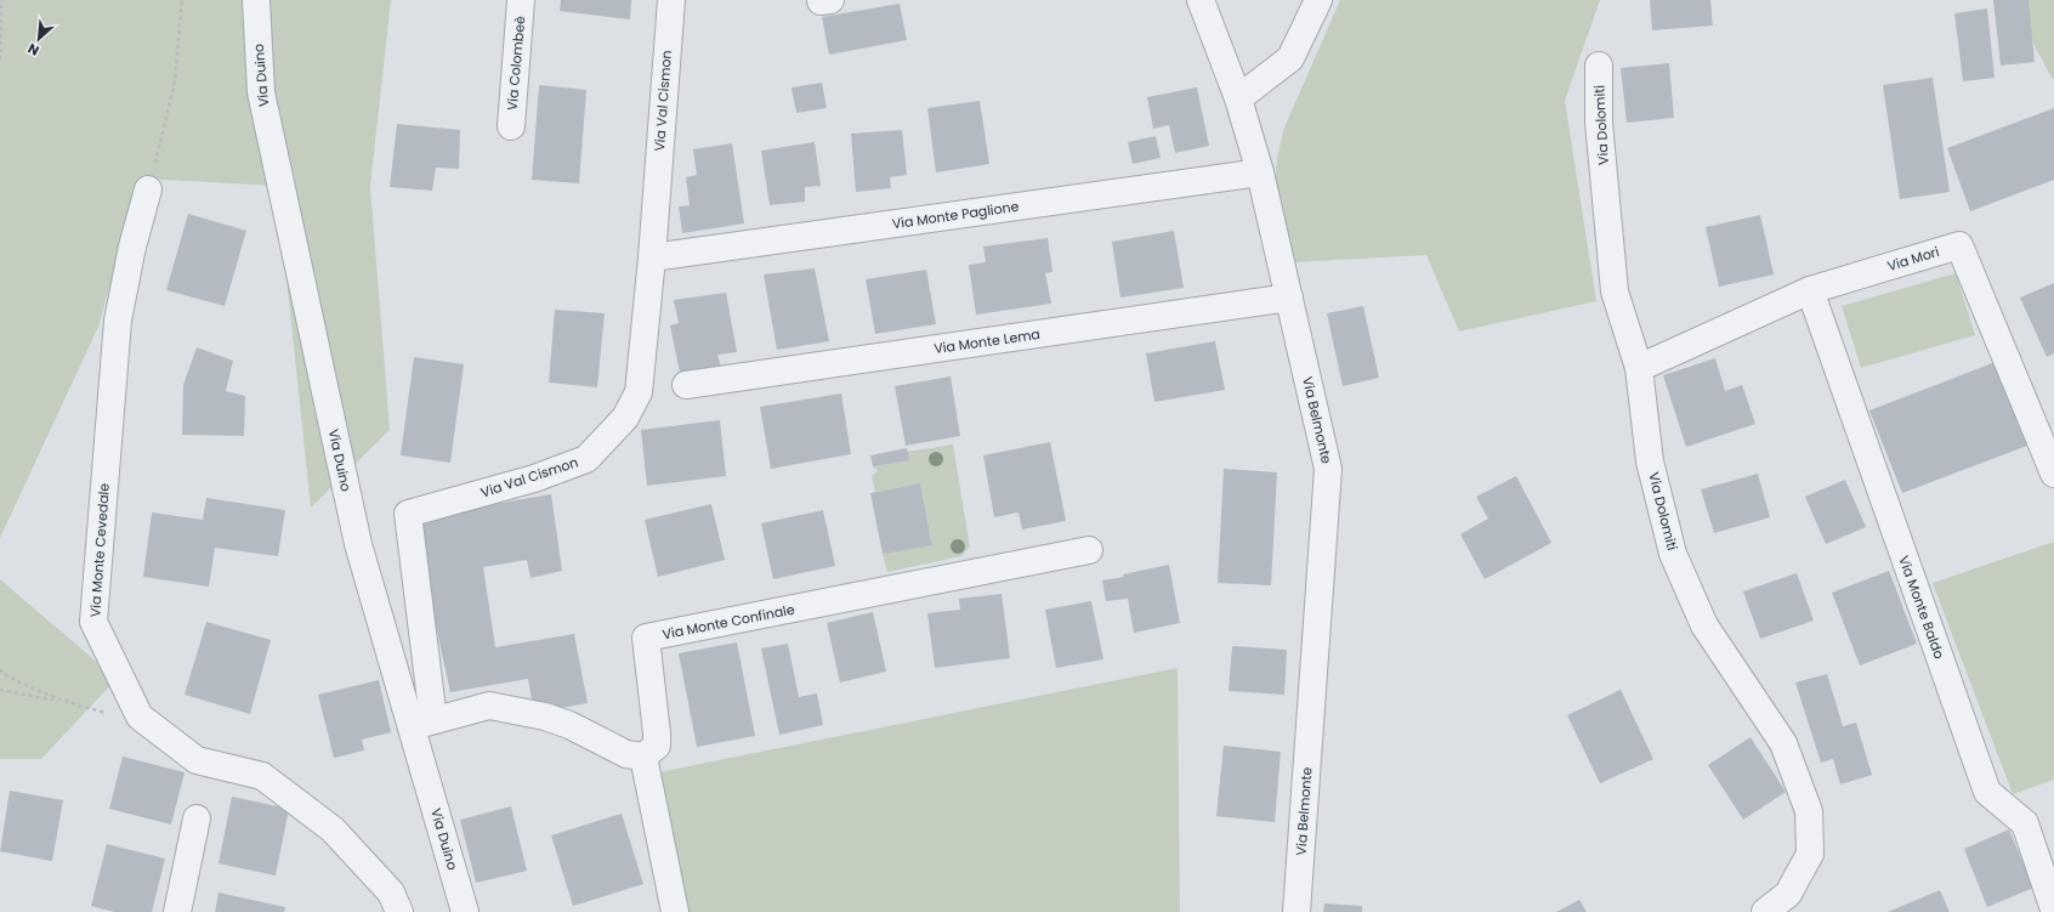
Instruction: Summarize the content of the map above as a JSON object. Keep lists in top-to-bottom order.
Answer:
{
  "streets": {
    "street": [
      "Via Colombeè",
      "Via Duino",
      "Via Val Cismon",
      "Via Dolomiti",
      "Via Monte Paglione",
      "Via Mori",
      "Via Monte Lema",
      "Via Belmonte",
      "Via Monte Cevedale",
      "Via Monte Baldo",
      "Via Monte Confinale"
    ]
  },
  "crossings": [
    ["Via Duino", "Via Val Cismon"],
    ["Via Val Cismon", "Via Monte Paglione"],
    ["Via Dolomiti", "Via Mori"],
    ["Via Monte Paglione", "Via Belmonte"],
    ["Via Mori", "Via Monte Baldo"],
    ["Via Monte Lema", "Via Belmonte"]
  ],
  "north": "bottom left"
}
